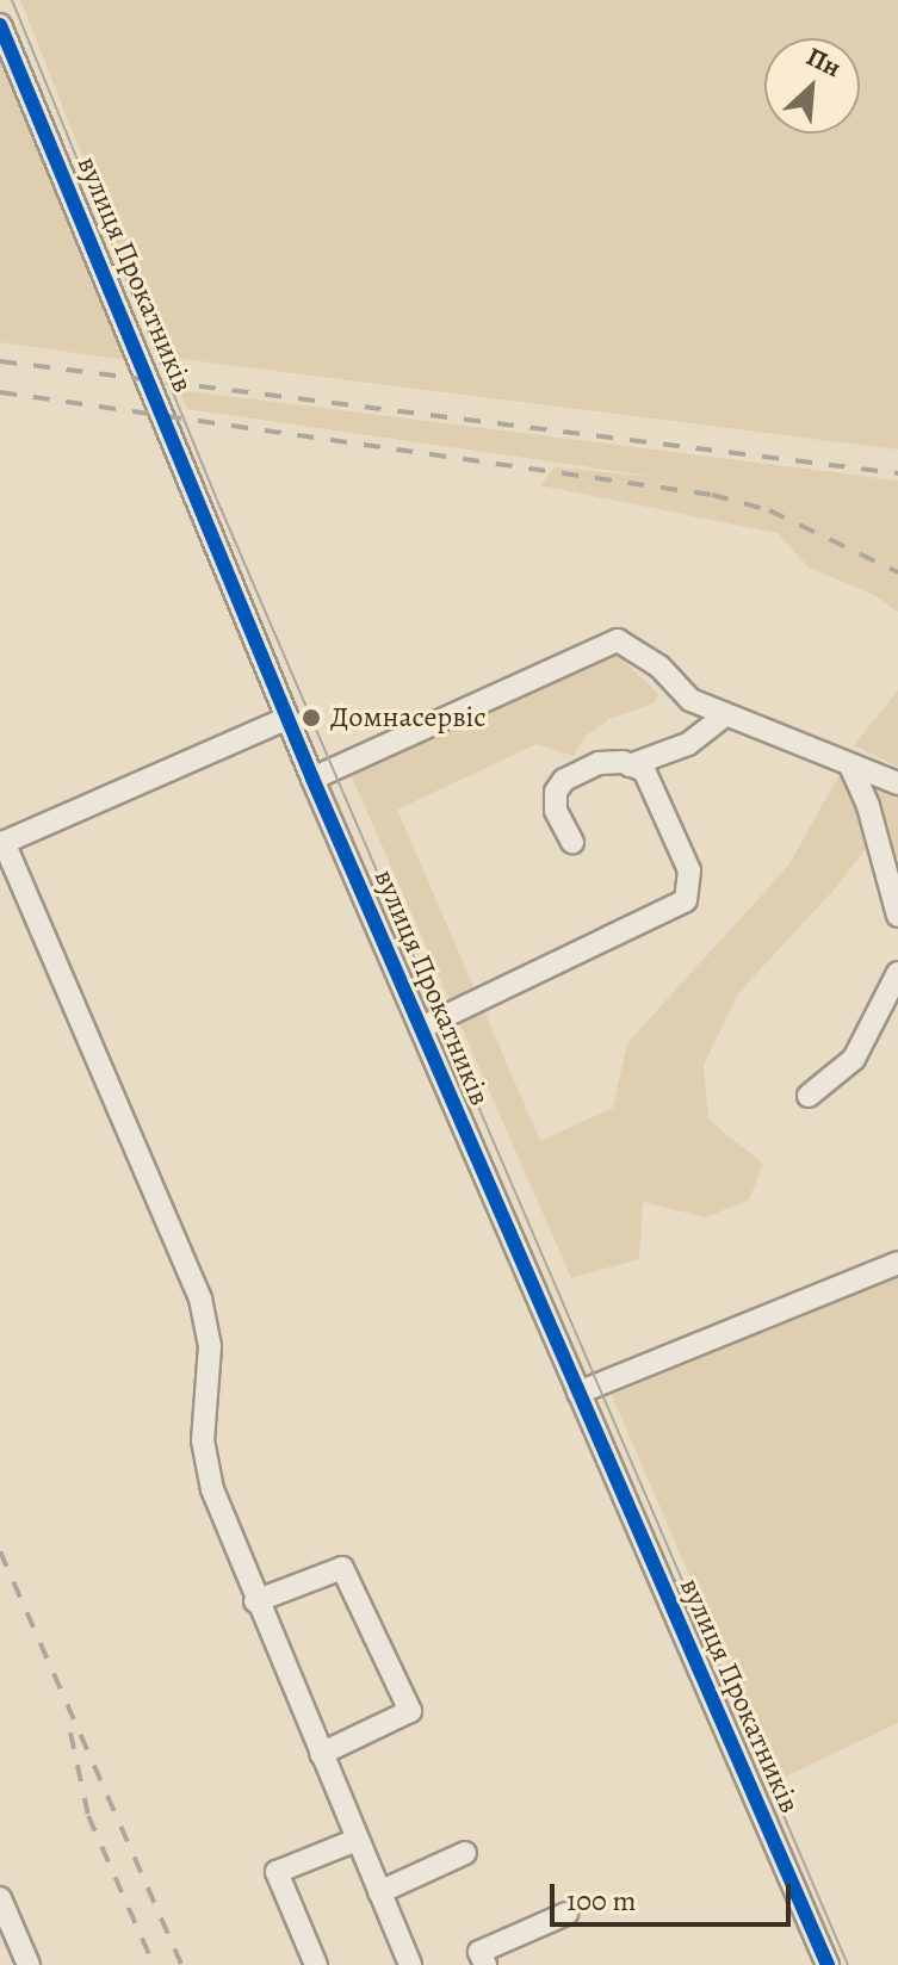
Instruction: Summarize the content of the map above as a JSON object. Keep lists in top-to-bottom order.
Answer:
{
  "streets": {
    "street": ["вулиця Прокатників"]
  },
  "places": ["Домнасервіс"],
  "scale_bar": "100 m",
  "north": "top right"
}
